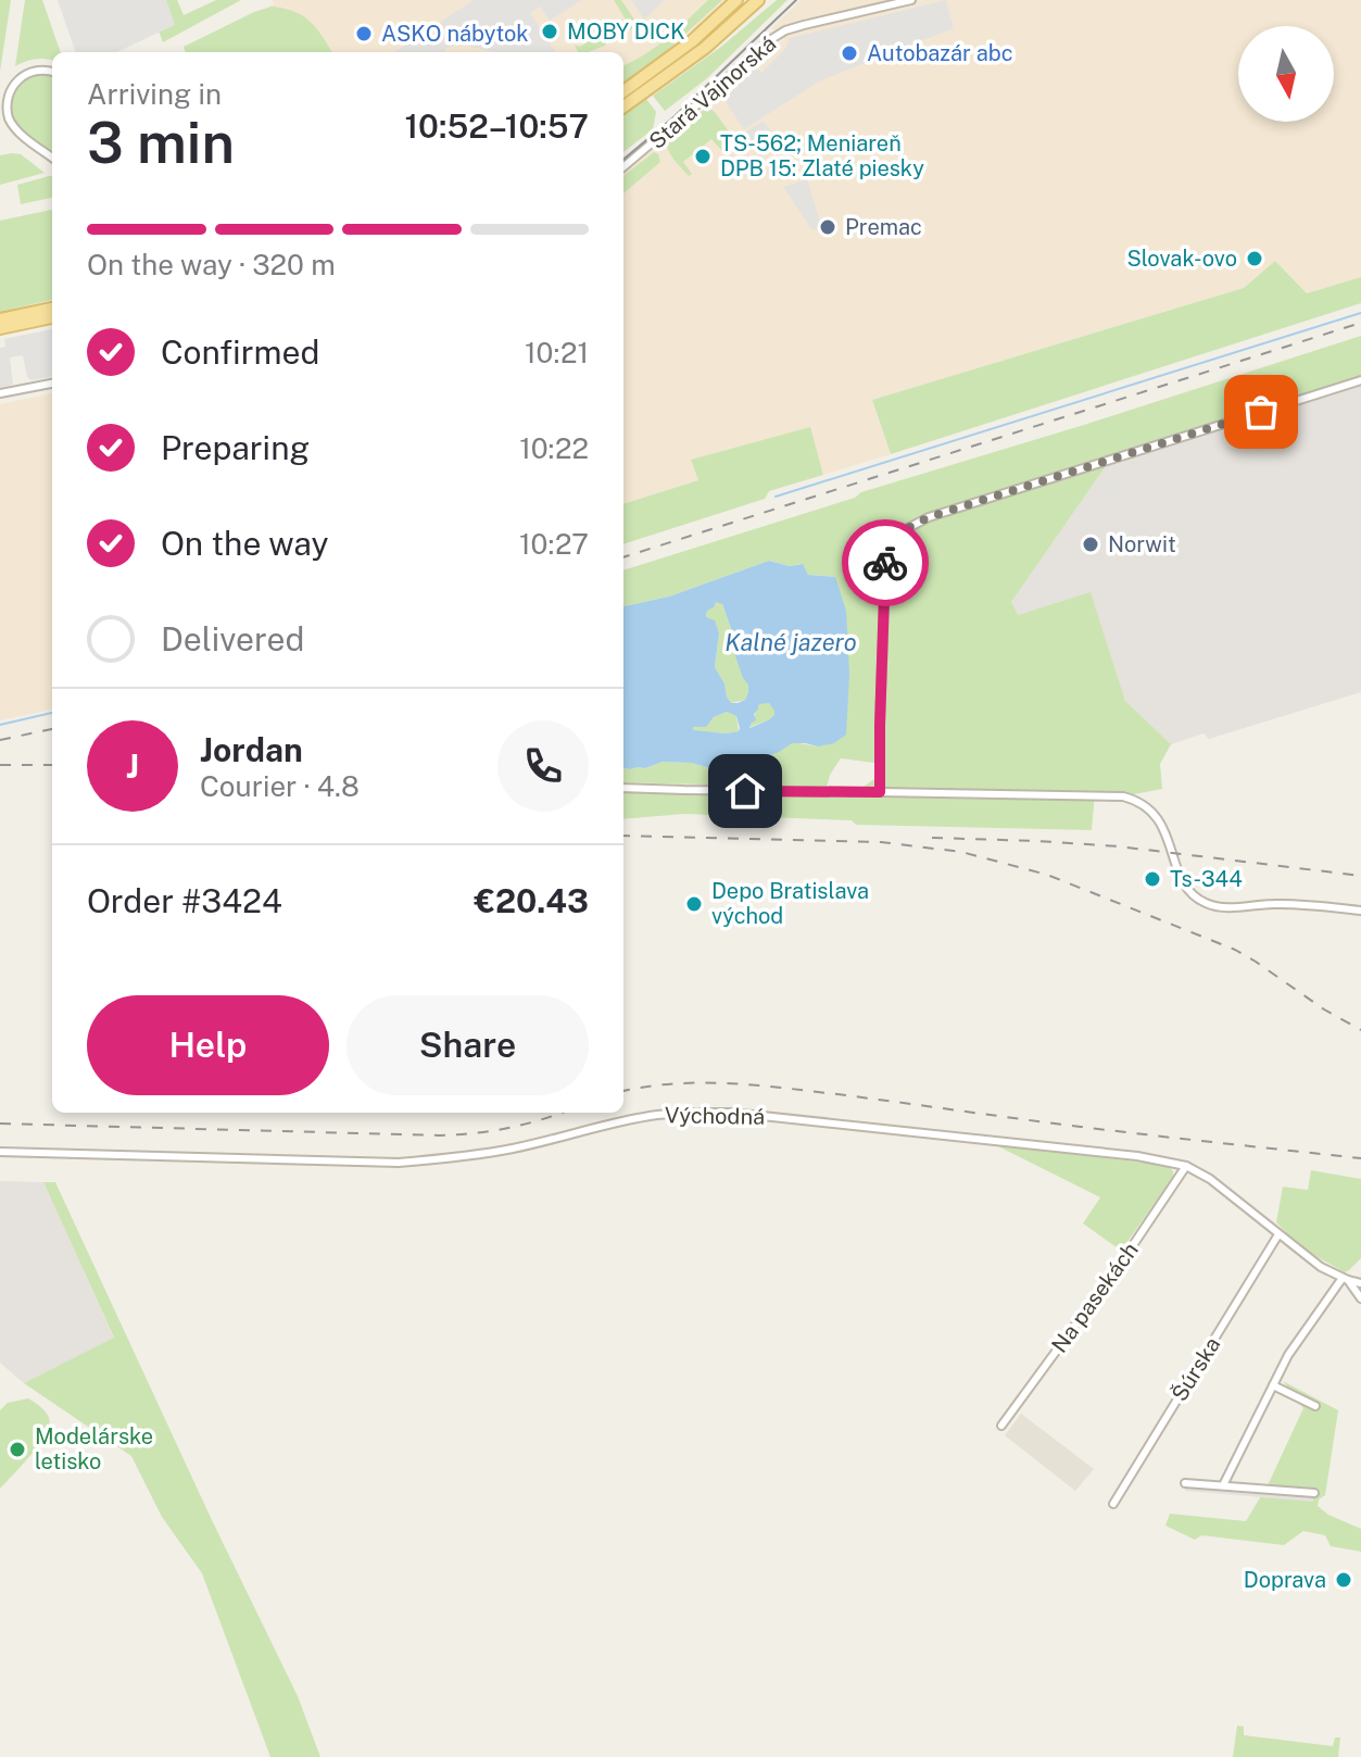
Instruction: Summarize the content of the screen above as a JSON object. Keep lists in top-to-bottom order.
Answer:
{
  "streets": {
    "street": [
      "Stará Vajnorská",
      "Východná",
      "Na pasekách",
      "Šúrska"
    ]
  },
  "crossings": [
    ["Východná", "Na pasekách"],
    ["Východná", "Šúrska"]
  ],
  "water": ["Kalné jazero"],
  "places": [
    "MOBY DICK",
    "ASKO nábytok",
    "Autobazár abc",
    "TS-562; Meniareň DPB 15: Zlaté piesky",
    "Premac",
    "Slovak-ovo",
    "Norwit",
    "Ts-344",
    "Depo Bratislava východ",
    "Modelárske letisko",
    "Doprava"
  ],
  "north": "bottom",
  "page": {
    "heading": ["3 min", "Arriving in", "10:52–10:57"],
    "panel": [
      "Jordan",
      "Courier · 4.8",
      "Order #3424",
      "€20.43"
    ],
    "bar": "On the way · 320 m",
    "list": [
      ["Confirmed", "10:21"],
      ["Preparing", "10:22"],
      ["On the way", "10:27"],
      "Delivered"
    ],
    "round": "J",
    "buttons": ["Help", "Share"]
  }
}
